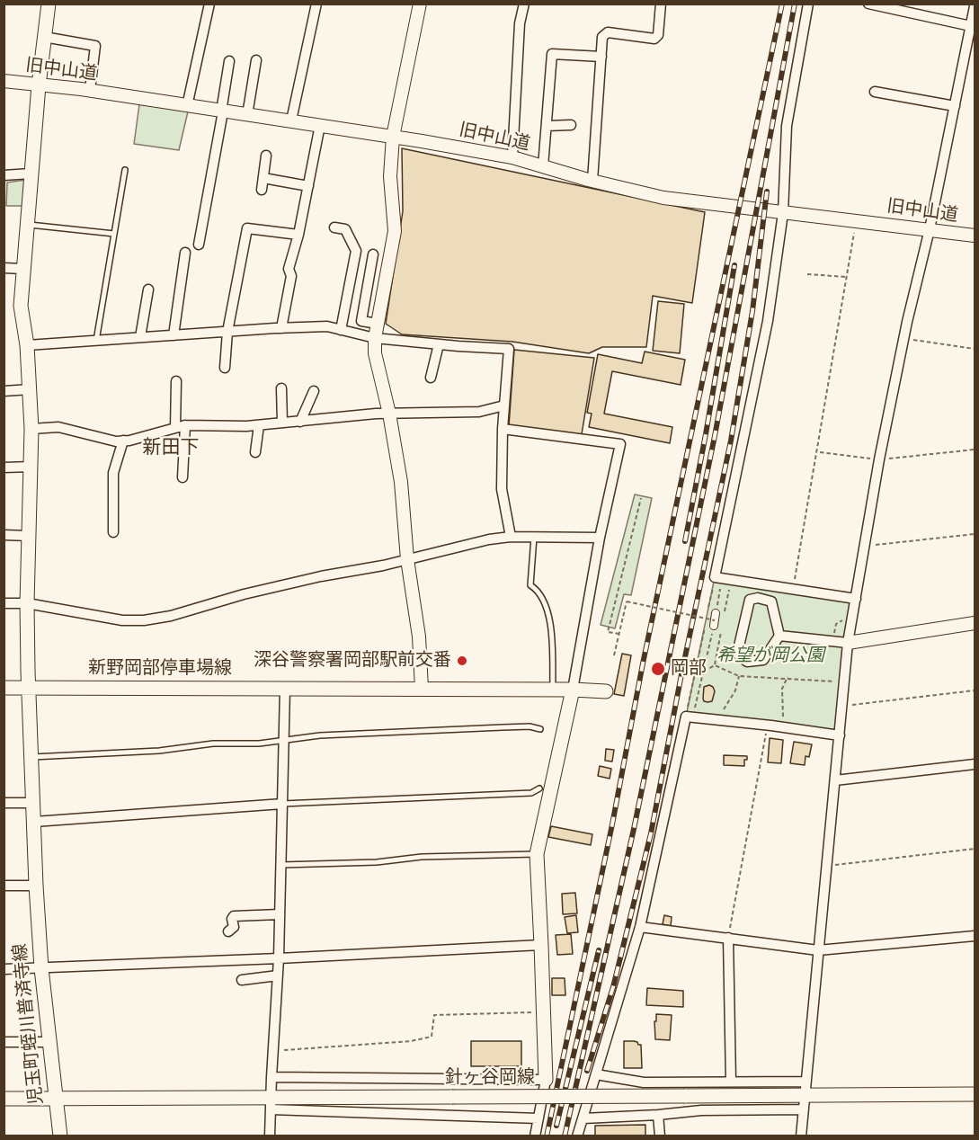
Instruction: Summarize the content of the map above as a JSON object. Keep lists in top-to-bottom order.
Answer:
{
  "streets": {
    "main road": ["新野岡部停車場線", "児玉町蛭川普済寺線", "針ヶ谷岡線"],
    "street": ["旧中山道"]
  },
  "crossings": [
    ["旧中山道", "児玉町蛭川普済寺線"],
    ["新野岡部停車場線", "児玉町蛭川普済寺線"],
    ["新野岡部停車場線", "針ヶ谷岡線"],
    ["児玉町蛭川普済寺線", "針ヶ谷岡線"]
  ],
  "districts": ["新田下"],
  "parks": ["希望が岡公園"],
  "places": ["深谷警察署岡部駅前交番", "岡部"]
}
